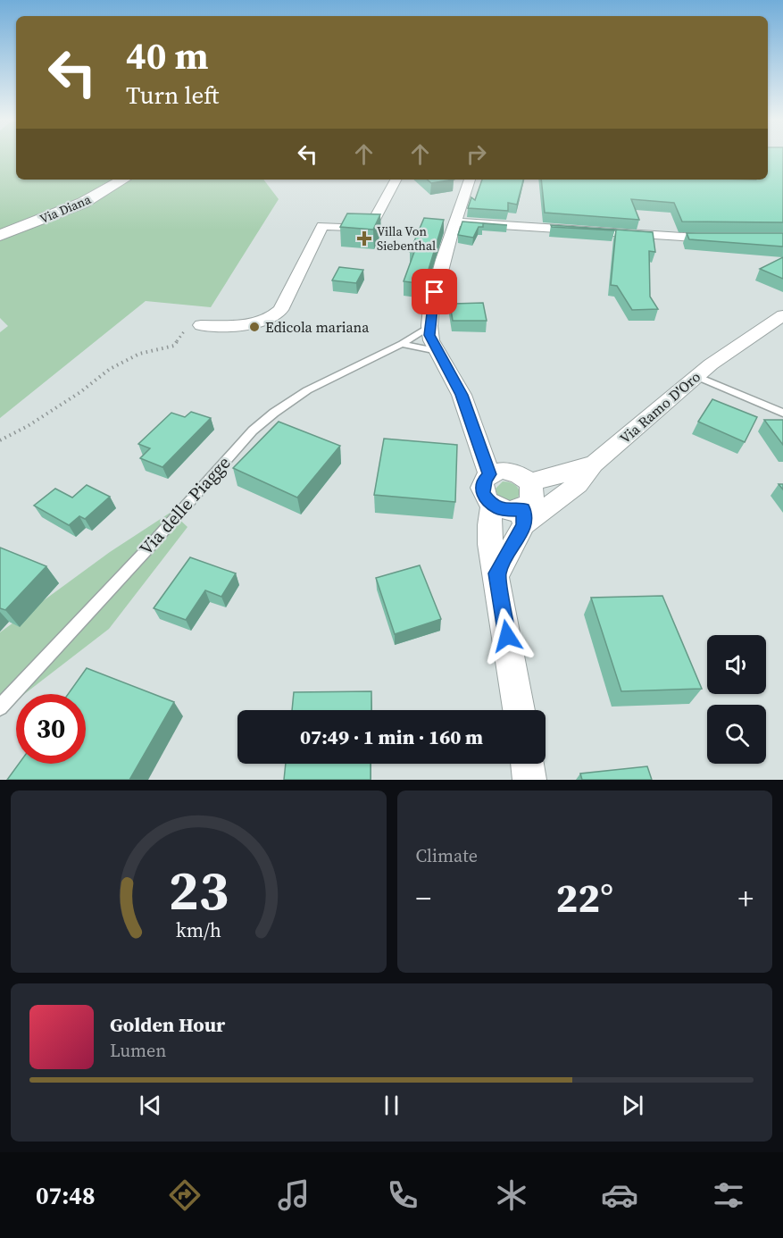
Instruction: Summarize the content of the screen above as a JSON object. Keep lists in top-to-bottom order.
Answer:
{
  "streets": {
    "street": ["Via Diana", "Via Ramo D'Oro"],
    "lane": ["Via delle Piagge"]
  },
  "places": {
    "health": ["Villa Von Siebenthal"],
    "other": ["Edicola mariana"]
  },
  "page": {
    "turn": ["40 m", "Turn left"],
    "limit": "30",
    "trip": "07:49 · 1 min · 160 m",
    "tile": "Climate",
    "heat": ["−", "22°", "+"],
    "song": ["Golden Hour", "Lumen"],
    "tabs": "07:48",
    "gauge": ["23", "km/h"]
  }
}
